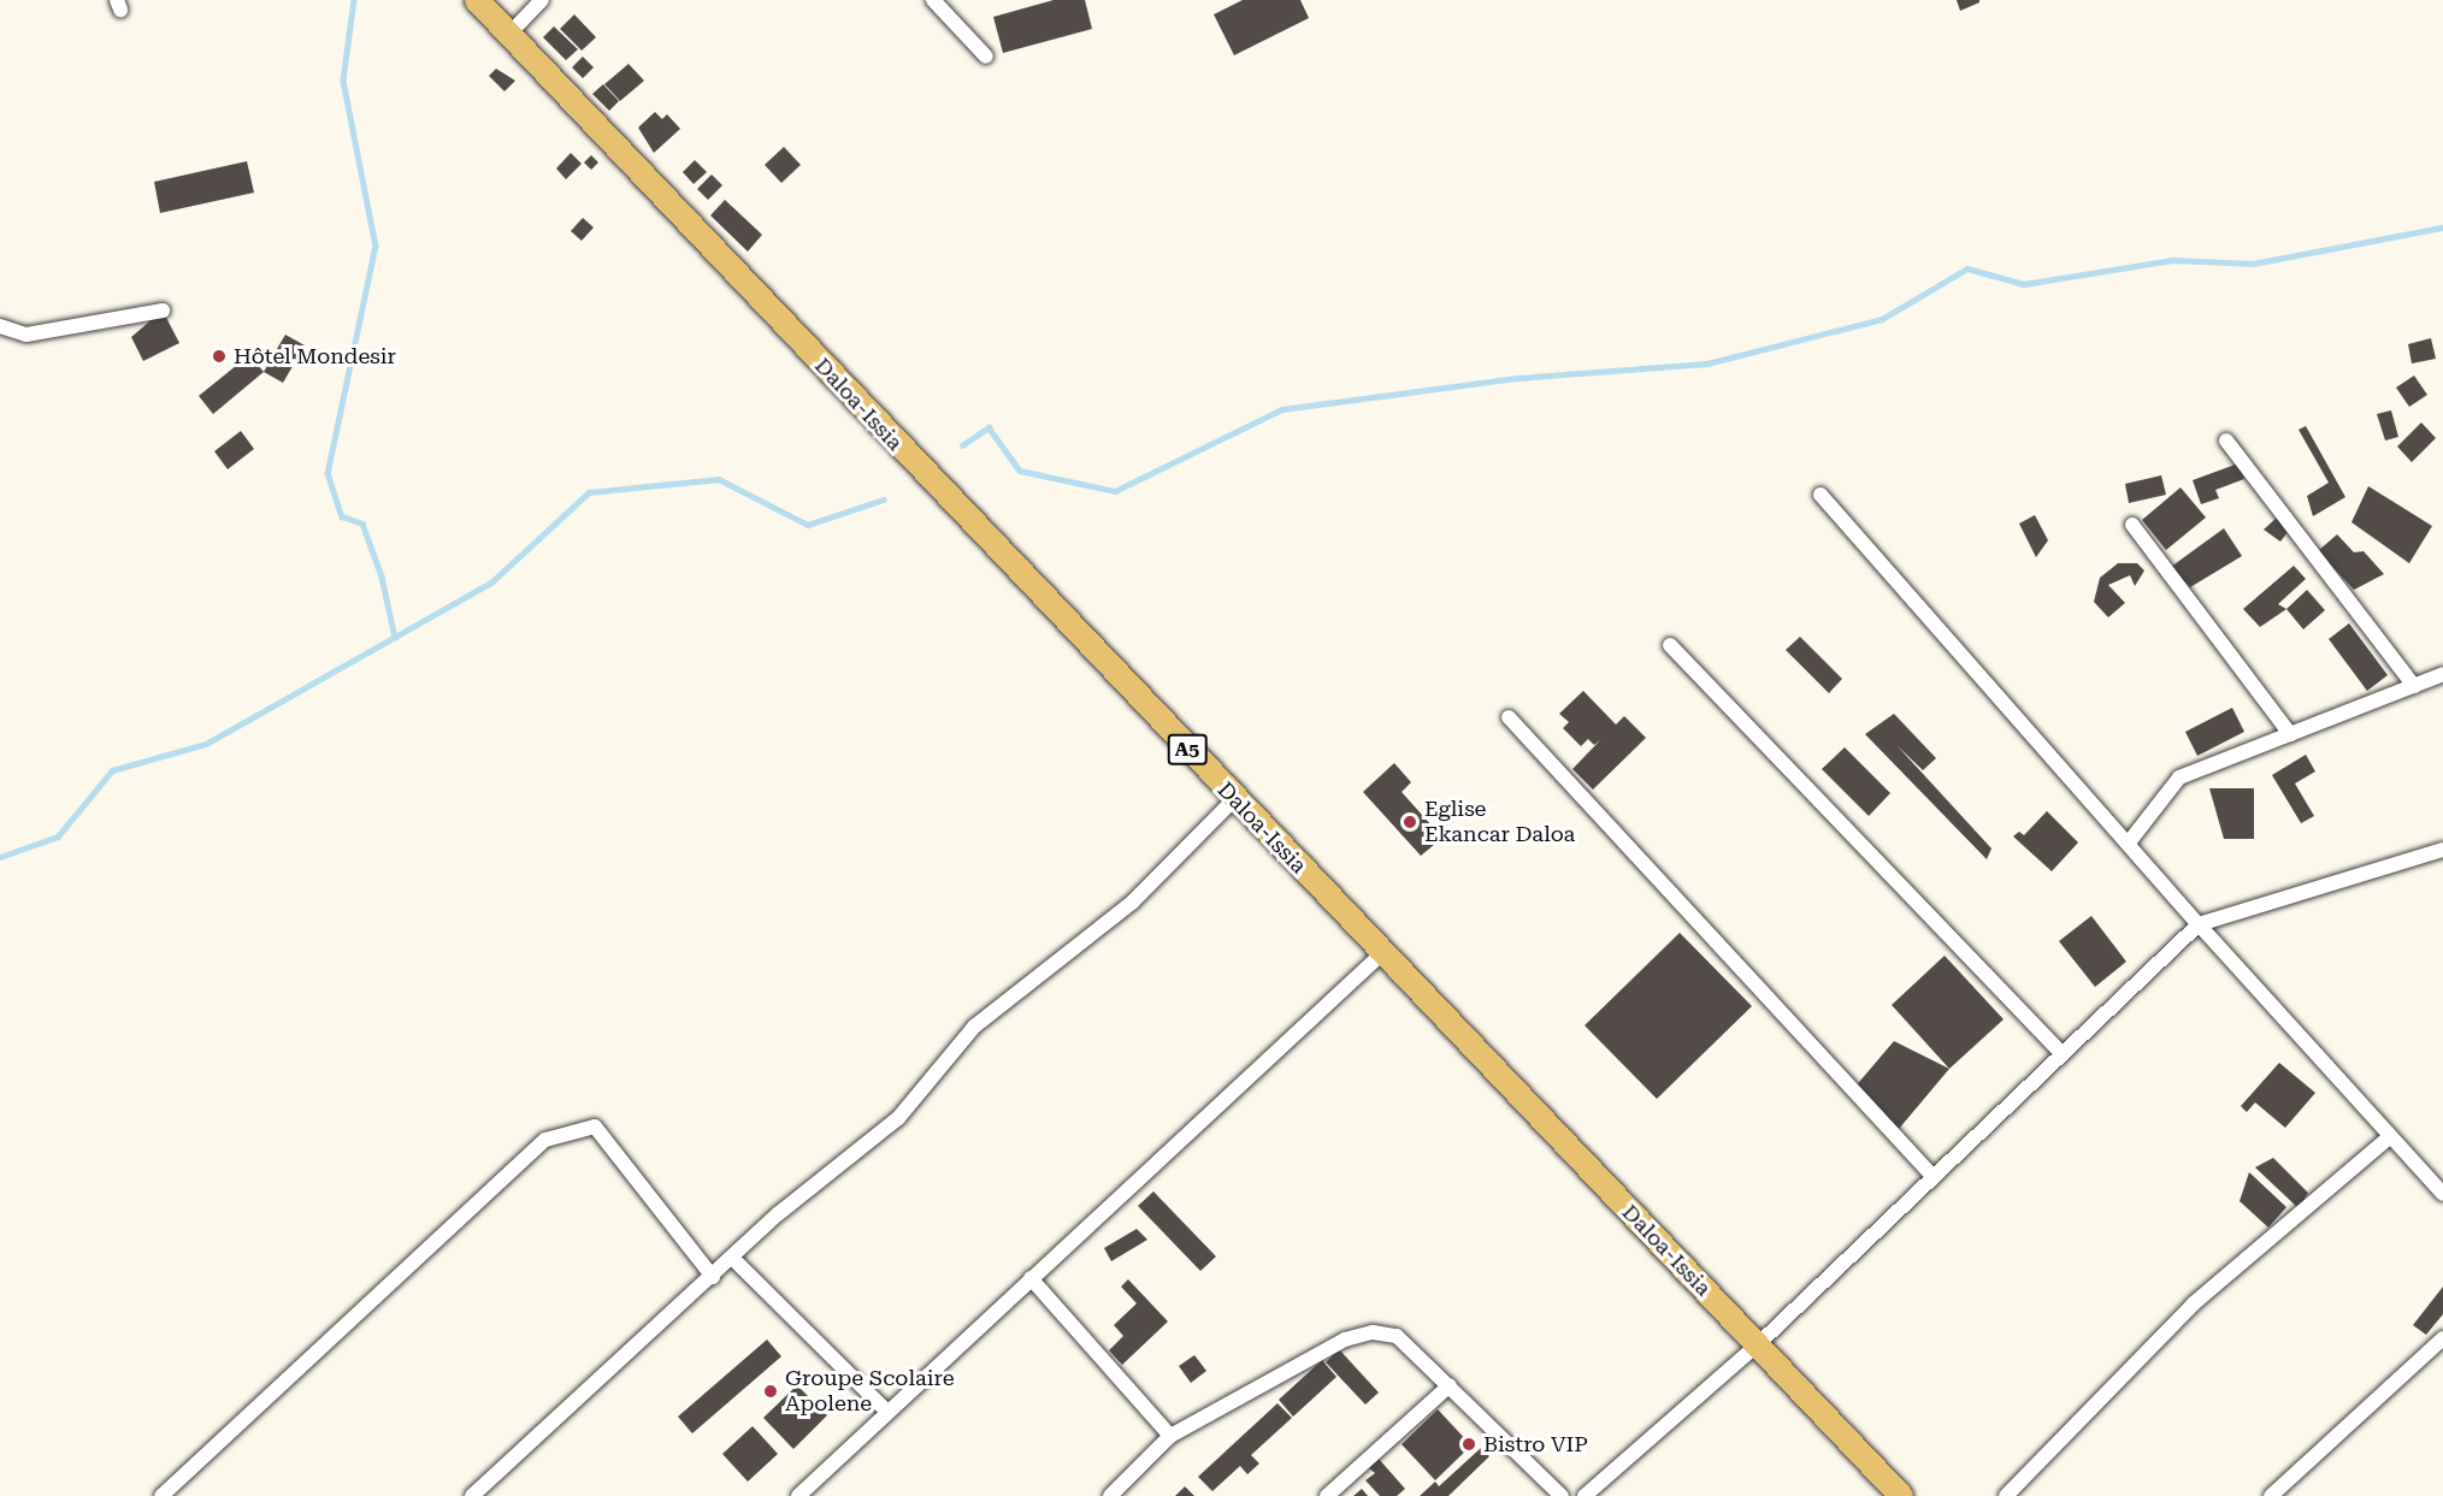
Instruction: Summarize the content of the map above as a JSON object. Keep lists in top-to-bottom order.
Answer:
{
  "streets": {
    "main road": ["Daloa-Issia", "A5"]
  },
  "places": [
    "Hôtel Mondesir",
    "Eglise Ekancar Daloa",
    "Groupe Scolaire Apolene",
    "Bistro VIP"
  ]
}
